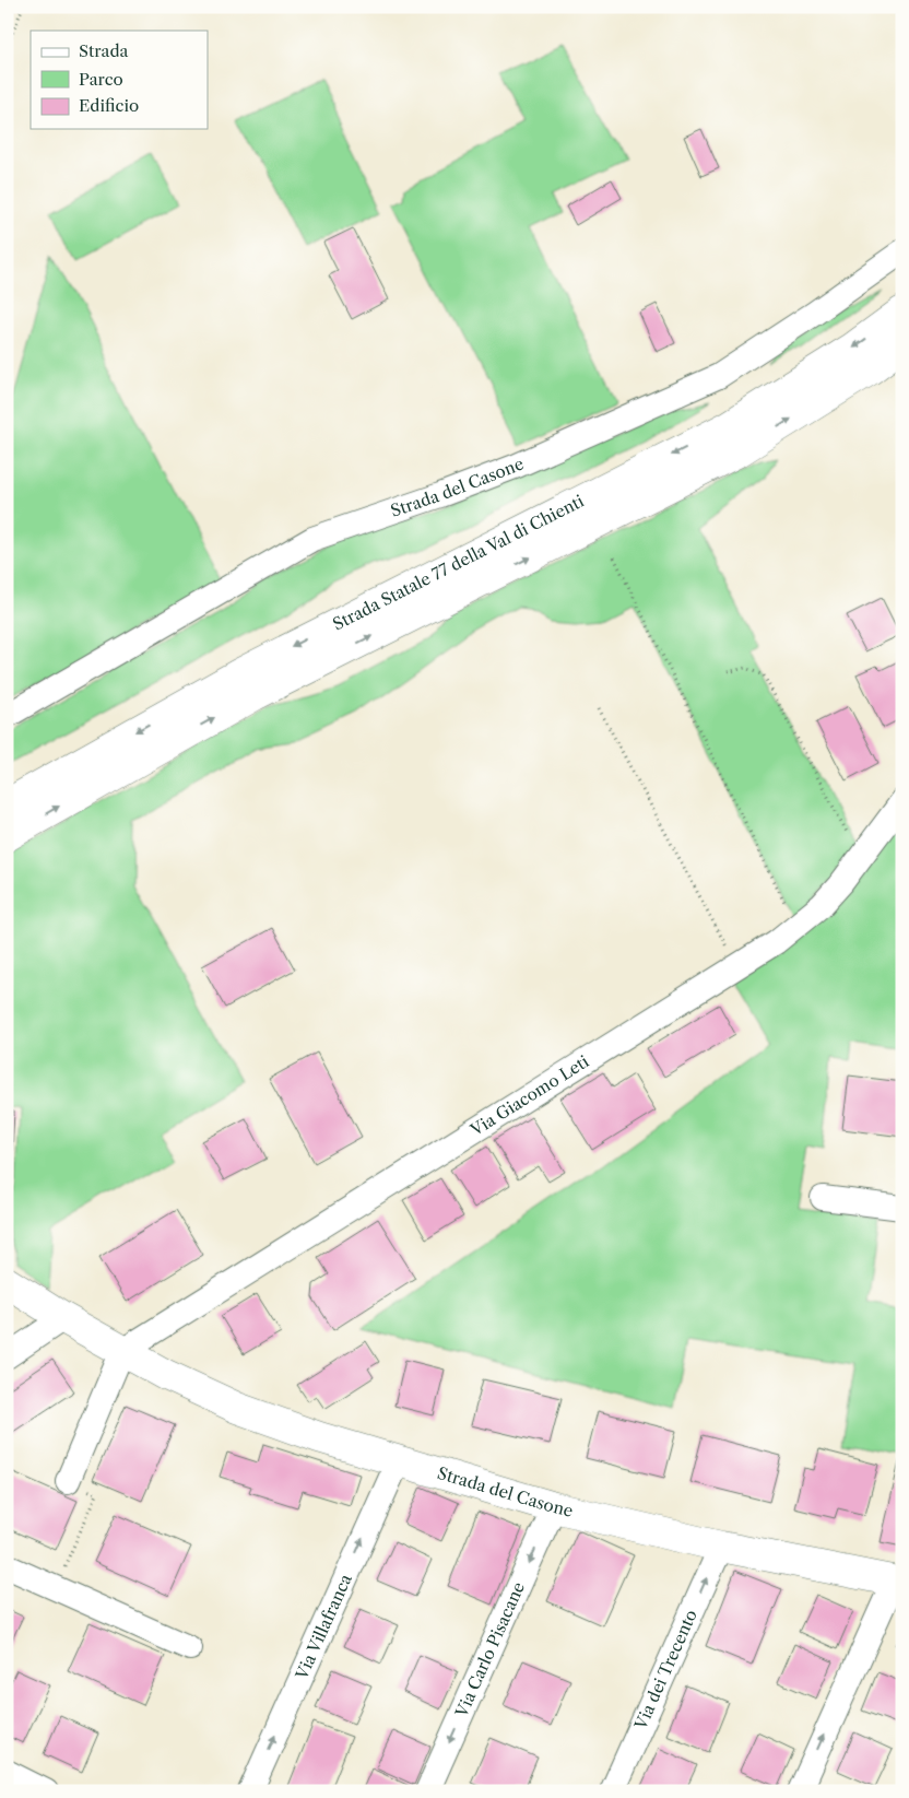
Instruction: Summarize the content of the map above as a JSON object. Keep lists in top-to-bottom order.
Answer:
{
  "streets": {
    "main road": ["Strada del Casone", "Strada Statale 77 della Val di Chienti"],
    "street": [
      "Via Giacomo Leti",
      "Via Villafranca",
      "Via Carlo Pisacane",
      "Via dei Trecento"
    ]
  },
  "crossings": [
    ["Strada del Casone", "Via Giacomo Leti"],
    ["Strada del Casone", "Via Villafranca"],
    ["Strada del Casone", "Via Carlo Pisacane"],
    ["Strada del Casone", "Via dei Trecento"]
  ],
  "one_way": ["Via Villafranca", "Via Carlo Pisacane"],
  "legend": ["Strada", "Parco", "Edificio"]
}
